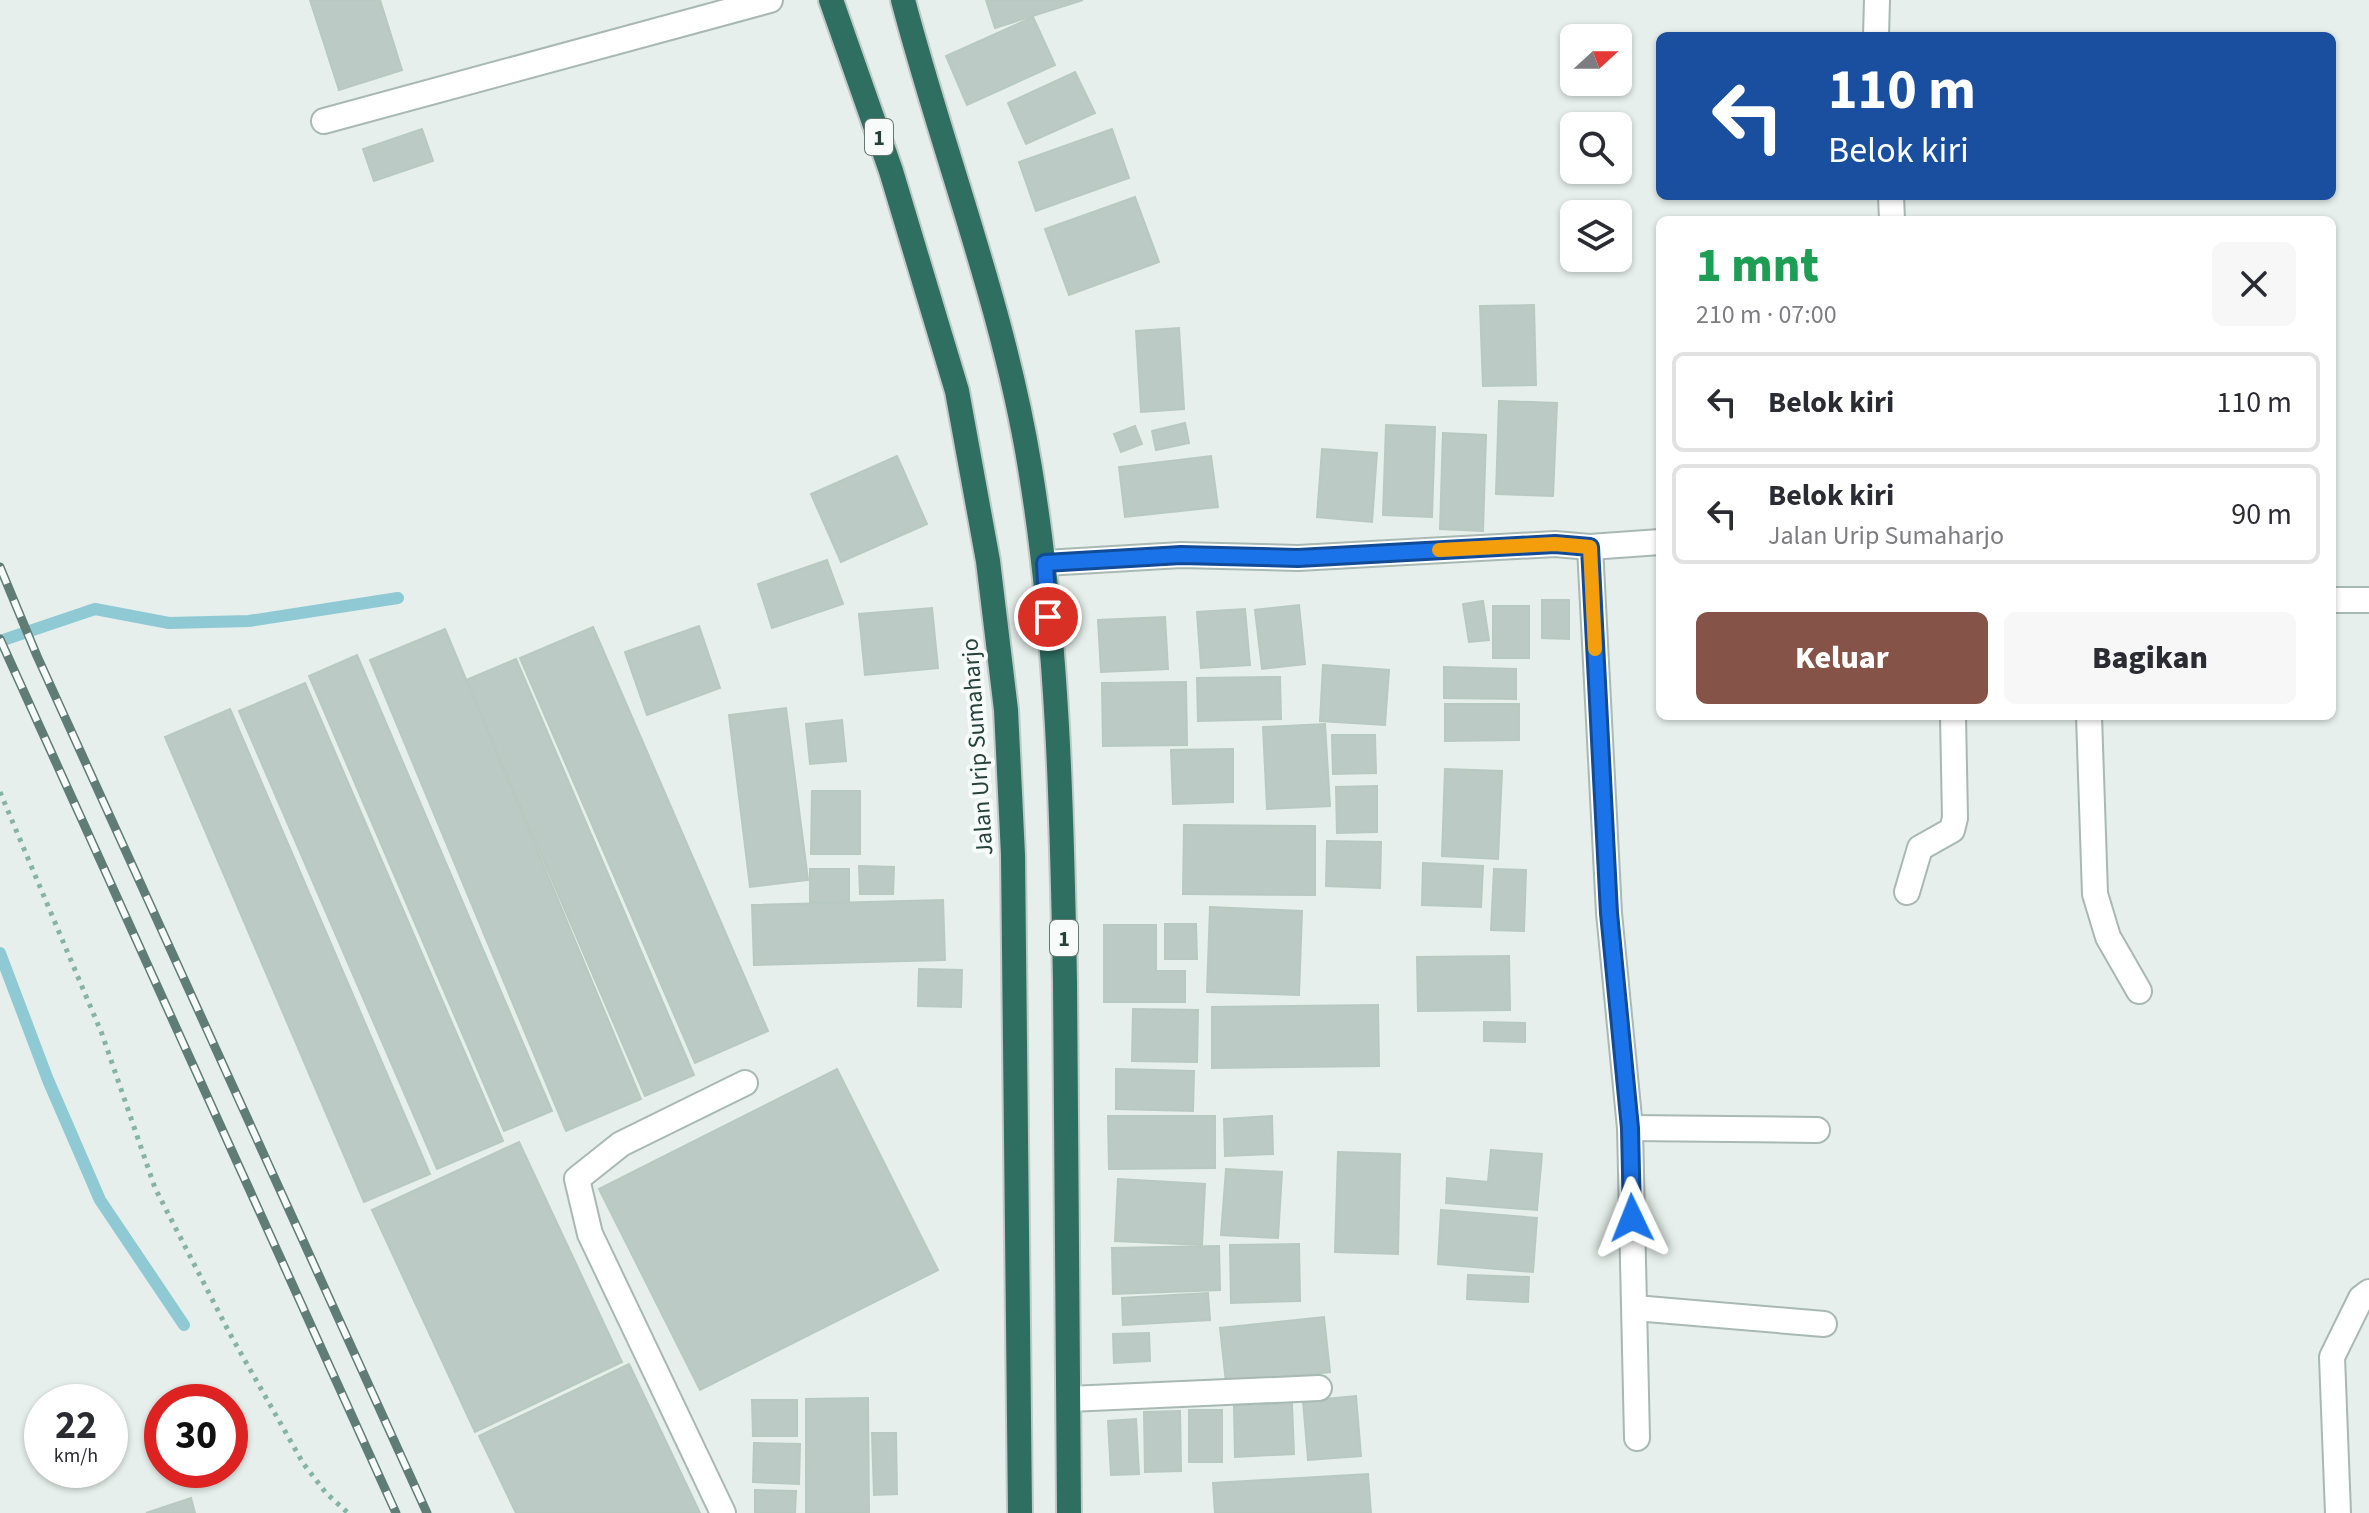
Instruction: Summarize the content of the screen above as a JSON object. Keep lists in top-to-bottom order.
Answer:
{
  "streets": {
    "highway": ["1", "Jalan Urip Sumaharjo"]
  },
  "north": "right",
  "page": {
    "turn": ["110 m", "Belok kiri"],
    "heading": ["1 mnt", "210 m · 07:00"],
    "list": [
      {
        "name": "Belok kiri",
        "value": "110 m"
      },
      {
        "name": "Belok kiri",
        "note": "Jalan Urip Sumaharjo",
        "value": "90 m"
      }
    ],
    "buttons": ["Keluar", "Bagikan"],
    "speed": "22 km/h",
    "limit": "30"
  }
}
